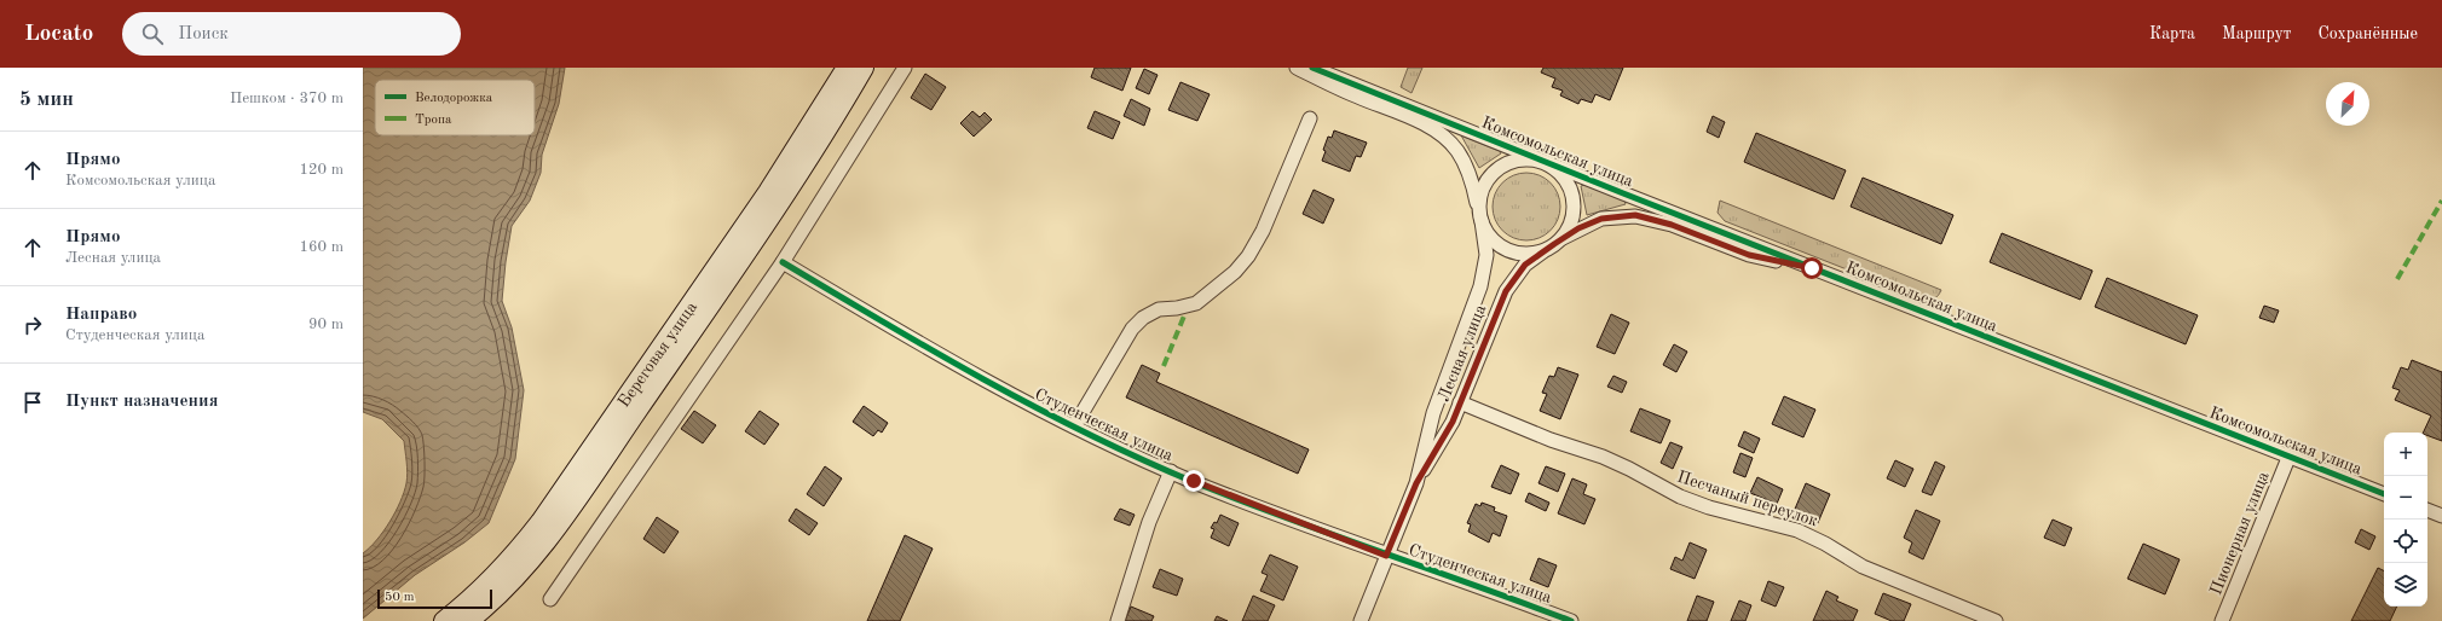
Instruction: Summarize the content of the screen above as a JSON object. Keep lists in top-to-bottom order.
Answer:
{
  "streets": {
    "main road": ["Береговая улица"],
    "street": [
      "Комсомольская улица",
      "Лесная улица",
      "Студенческая улица",
      "Песчаный переулок",
      "Пионерная улица"
    ]
  },
  "crossings": [
    ["Комсомольская улица", "Лесная улица"],
    ["Комсомольская улица", "Пионерная улица"],
    ["Лесная улица", "Студенческая улица"],
    ["Лесная улица", "Песчаный переулок"]
  ],
  "legend": ["Велодорожка", "Тропа"],
  "scale_bar": "50 m",
  "north": "top right",
  "page": {
    "header": "Locato",
    "search": "Поиск",
    "nav": ["Карта", "Маршрут", "Сохранённые"],
    "heading": ["5 мин", "Пешком · 370 m"],
    "list": [
      ["Прямо", "Комсомольская улица", "120 m"],
      ["Прямо", "Лесная улица", "160 m"],
      ["Направо", "Студенческая улица", "90 m"],
      "Пункт назначения"
    ],
    "map_buttons": ["+", "−"],
    "scale": "50 m"
  }
}
